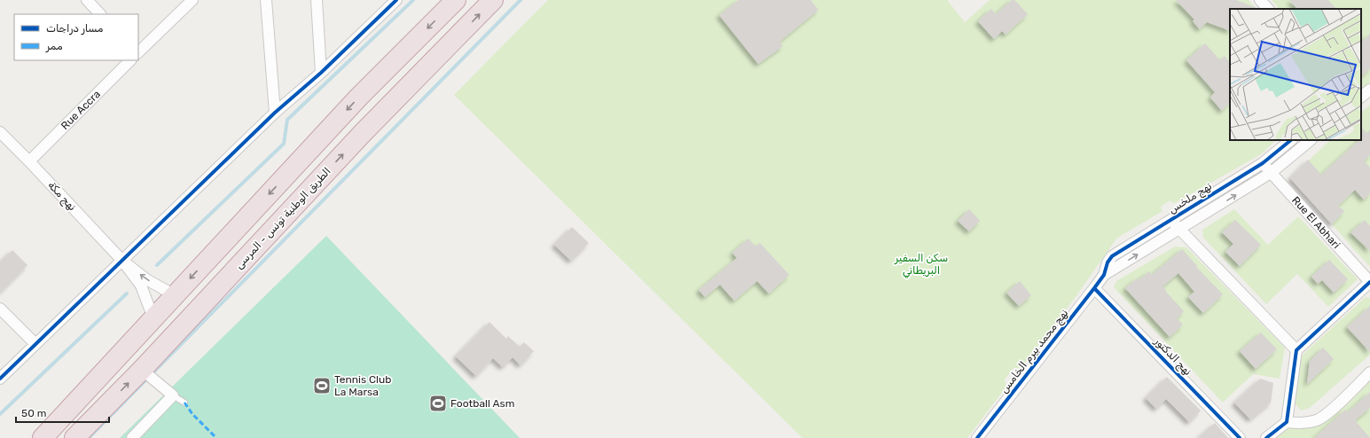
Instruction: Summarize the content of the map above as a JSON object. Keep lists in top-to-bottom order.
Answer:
{
  "streets": {
    "highway": ["الطريق الوطنية تونس - المرسى"],
    "street": [
      "Rue Accra",
      "نهج مكة",
      "نهج ملخس",
      "Rue El Abhari",
      "نهج محمد بيرم الخامس",
      "نهج الدكتور"
    ]
  },
  "crossings": [
    ["Rue Accra", "نهج مكة"],
    ["نهج ملخس", "Rue El Abhari"],
    ["نهج ملخس", "نهج محمد بيرم الخامس"],
    ["نهج محمد بيرم الخامس", "نهج الدكتور"]
  ],
  "parks": ["سكن السفير البريطاني"],
  "places": {
    "sports": ["Tennis Club La Marsa", "Football Asm"]
  },
  "legend": ["مسار دراجات", "ممر"],
  "scale_bar": "50 m"
}
